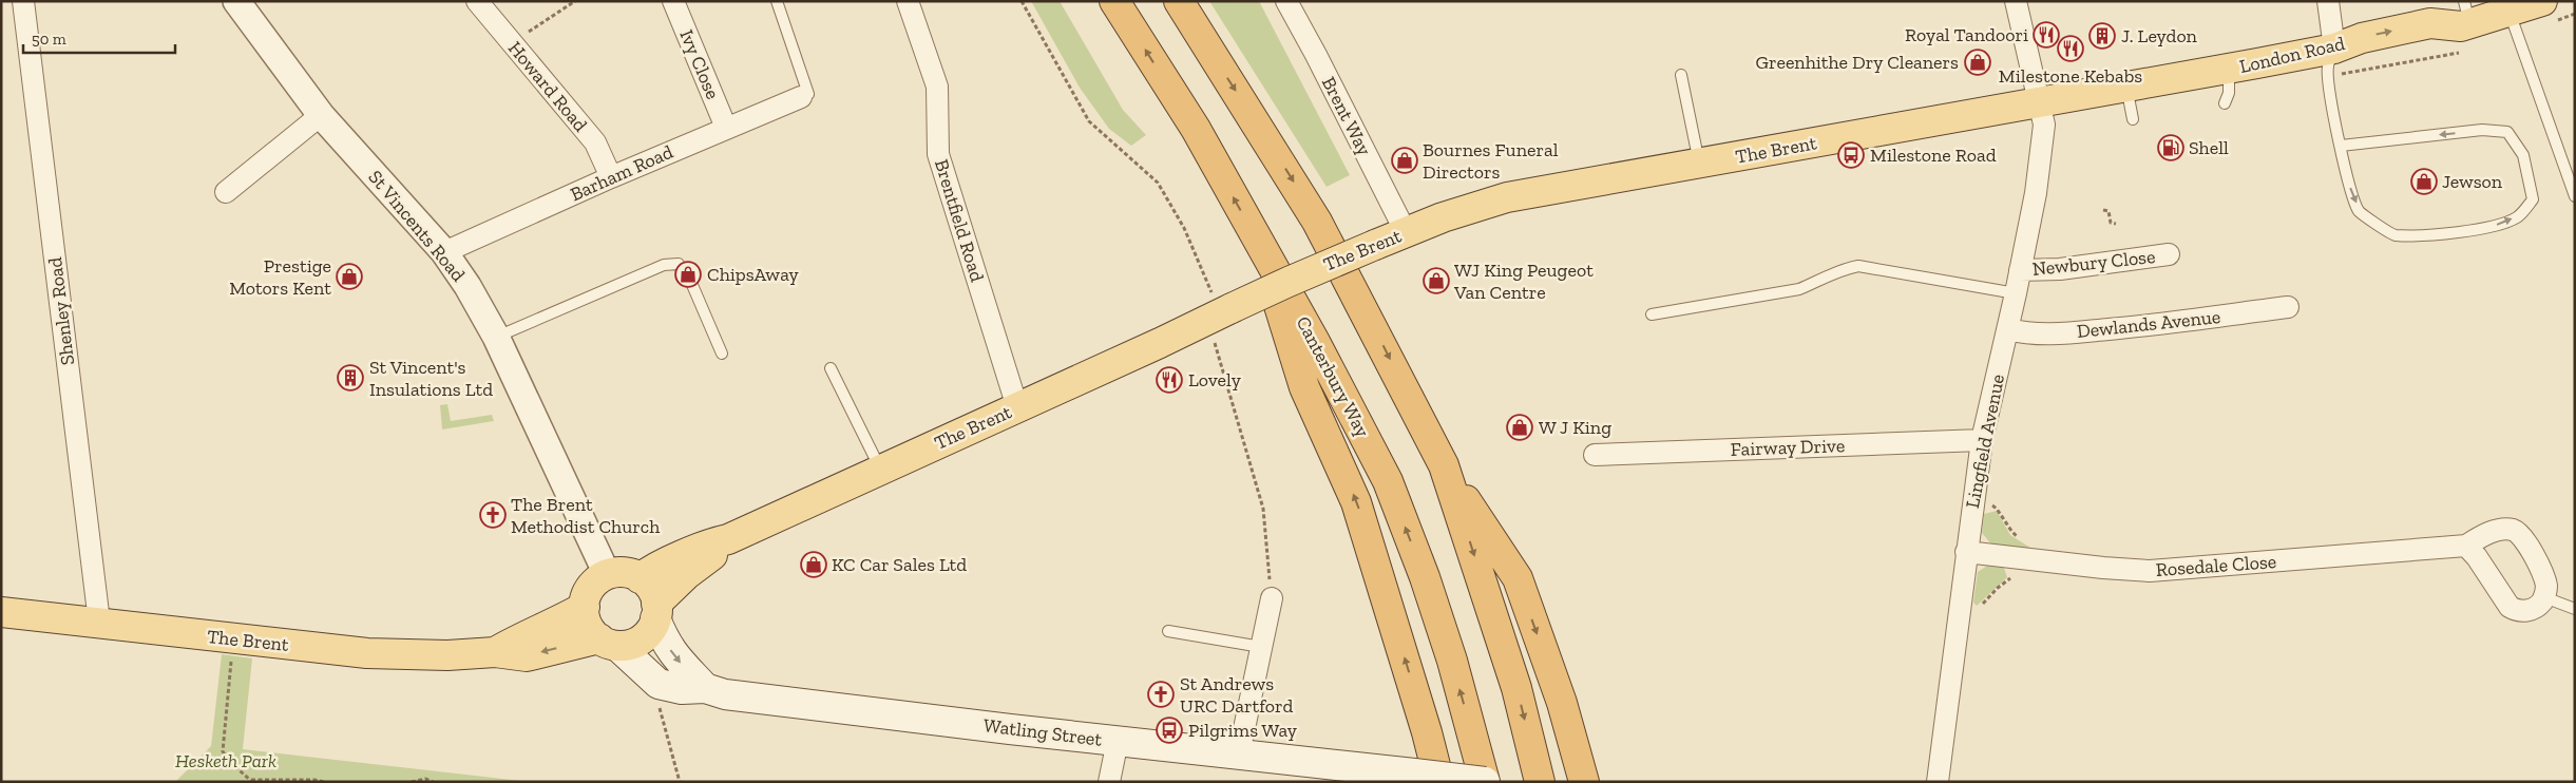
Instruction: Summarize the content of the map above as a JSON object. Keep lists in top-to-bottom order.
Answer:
{
  "streets": {
    "highway": ["Canterbury Way"],
    "main road": ["London Road", "The Brent", "Watling Street"],
    "street": [
      "Ivy Close",
      "Howard Road",
      "Brent Way",
      "Barham Road",
      "Brentfield Road",
      "St Vincents Road",
      "Newbury Close",
      "Shenley Road",
      "Dewlands Avenue",
      "Lingfield Avenue",
      "Fairway Drive",
      "Rosedale Close"
    ]
  },
  "crossings": [
    ["London Road", "The Brent"],
    ["London Road", "Lingfield Avenue"],
    ["Ivy Close", "Barham Road"],
    ["Howard Road", "Barham Road"],
    ["Brent Way", "The Brent"],
    ["The Brent", "Brentfield Road"],
    ["The Brent", "St Vincents Road"],
    ["The Brent", "Shenley Road"],
    ["The Brent", "Lingfield Avenue"],
    ["The Brent", "Watling Street"],
    ["Barham Road", "St Vincents Road"],
    ["St Vincents Road", "Watling Street"],
    ["Newbury Close", "Lingfield Avenue"],
    ["Dewlands Avenue", "Lingfield Avenue"],
    ["Canterbury Way", "Watling Street"],
    ["Lingfield Avenue", "Fairway Drive"],
    ["Lingfield Avenue", "Rosedale Close"]
  ],
  "parks": ["Hesketh Park"],
  "places": {
    "restaurant": ["Royal Tandoori", "Milestone Kebabs", "Lovely"],
    "building": ["J. Leydon", "St Vincent's Insulations Ltd"],
    "shop": [
      "Greenhithe Dry Cleaners",
      "Bournes Funeral Directors",
      "Jewson",
      "ChipsAway",
      "Prestige Motors Kent",
      "WJ King Peugeot Van Centre",
      "W J King",
      "KC Car Sales Ltd"
    ],
    "fuel station": ["Shell"],
    "bus stop": ["Milestone Road", "Pilgrims Way"],
    "church": ["The Brent Methodist Church", "St Andrews URC Dartford"]
  },
  "scale_bar": "50 m"
}
